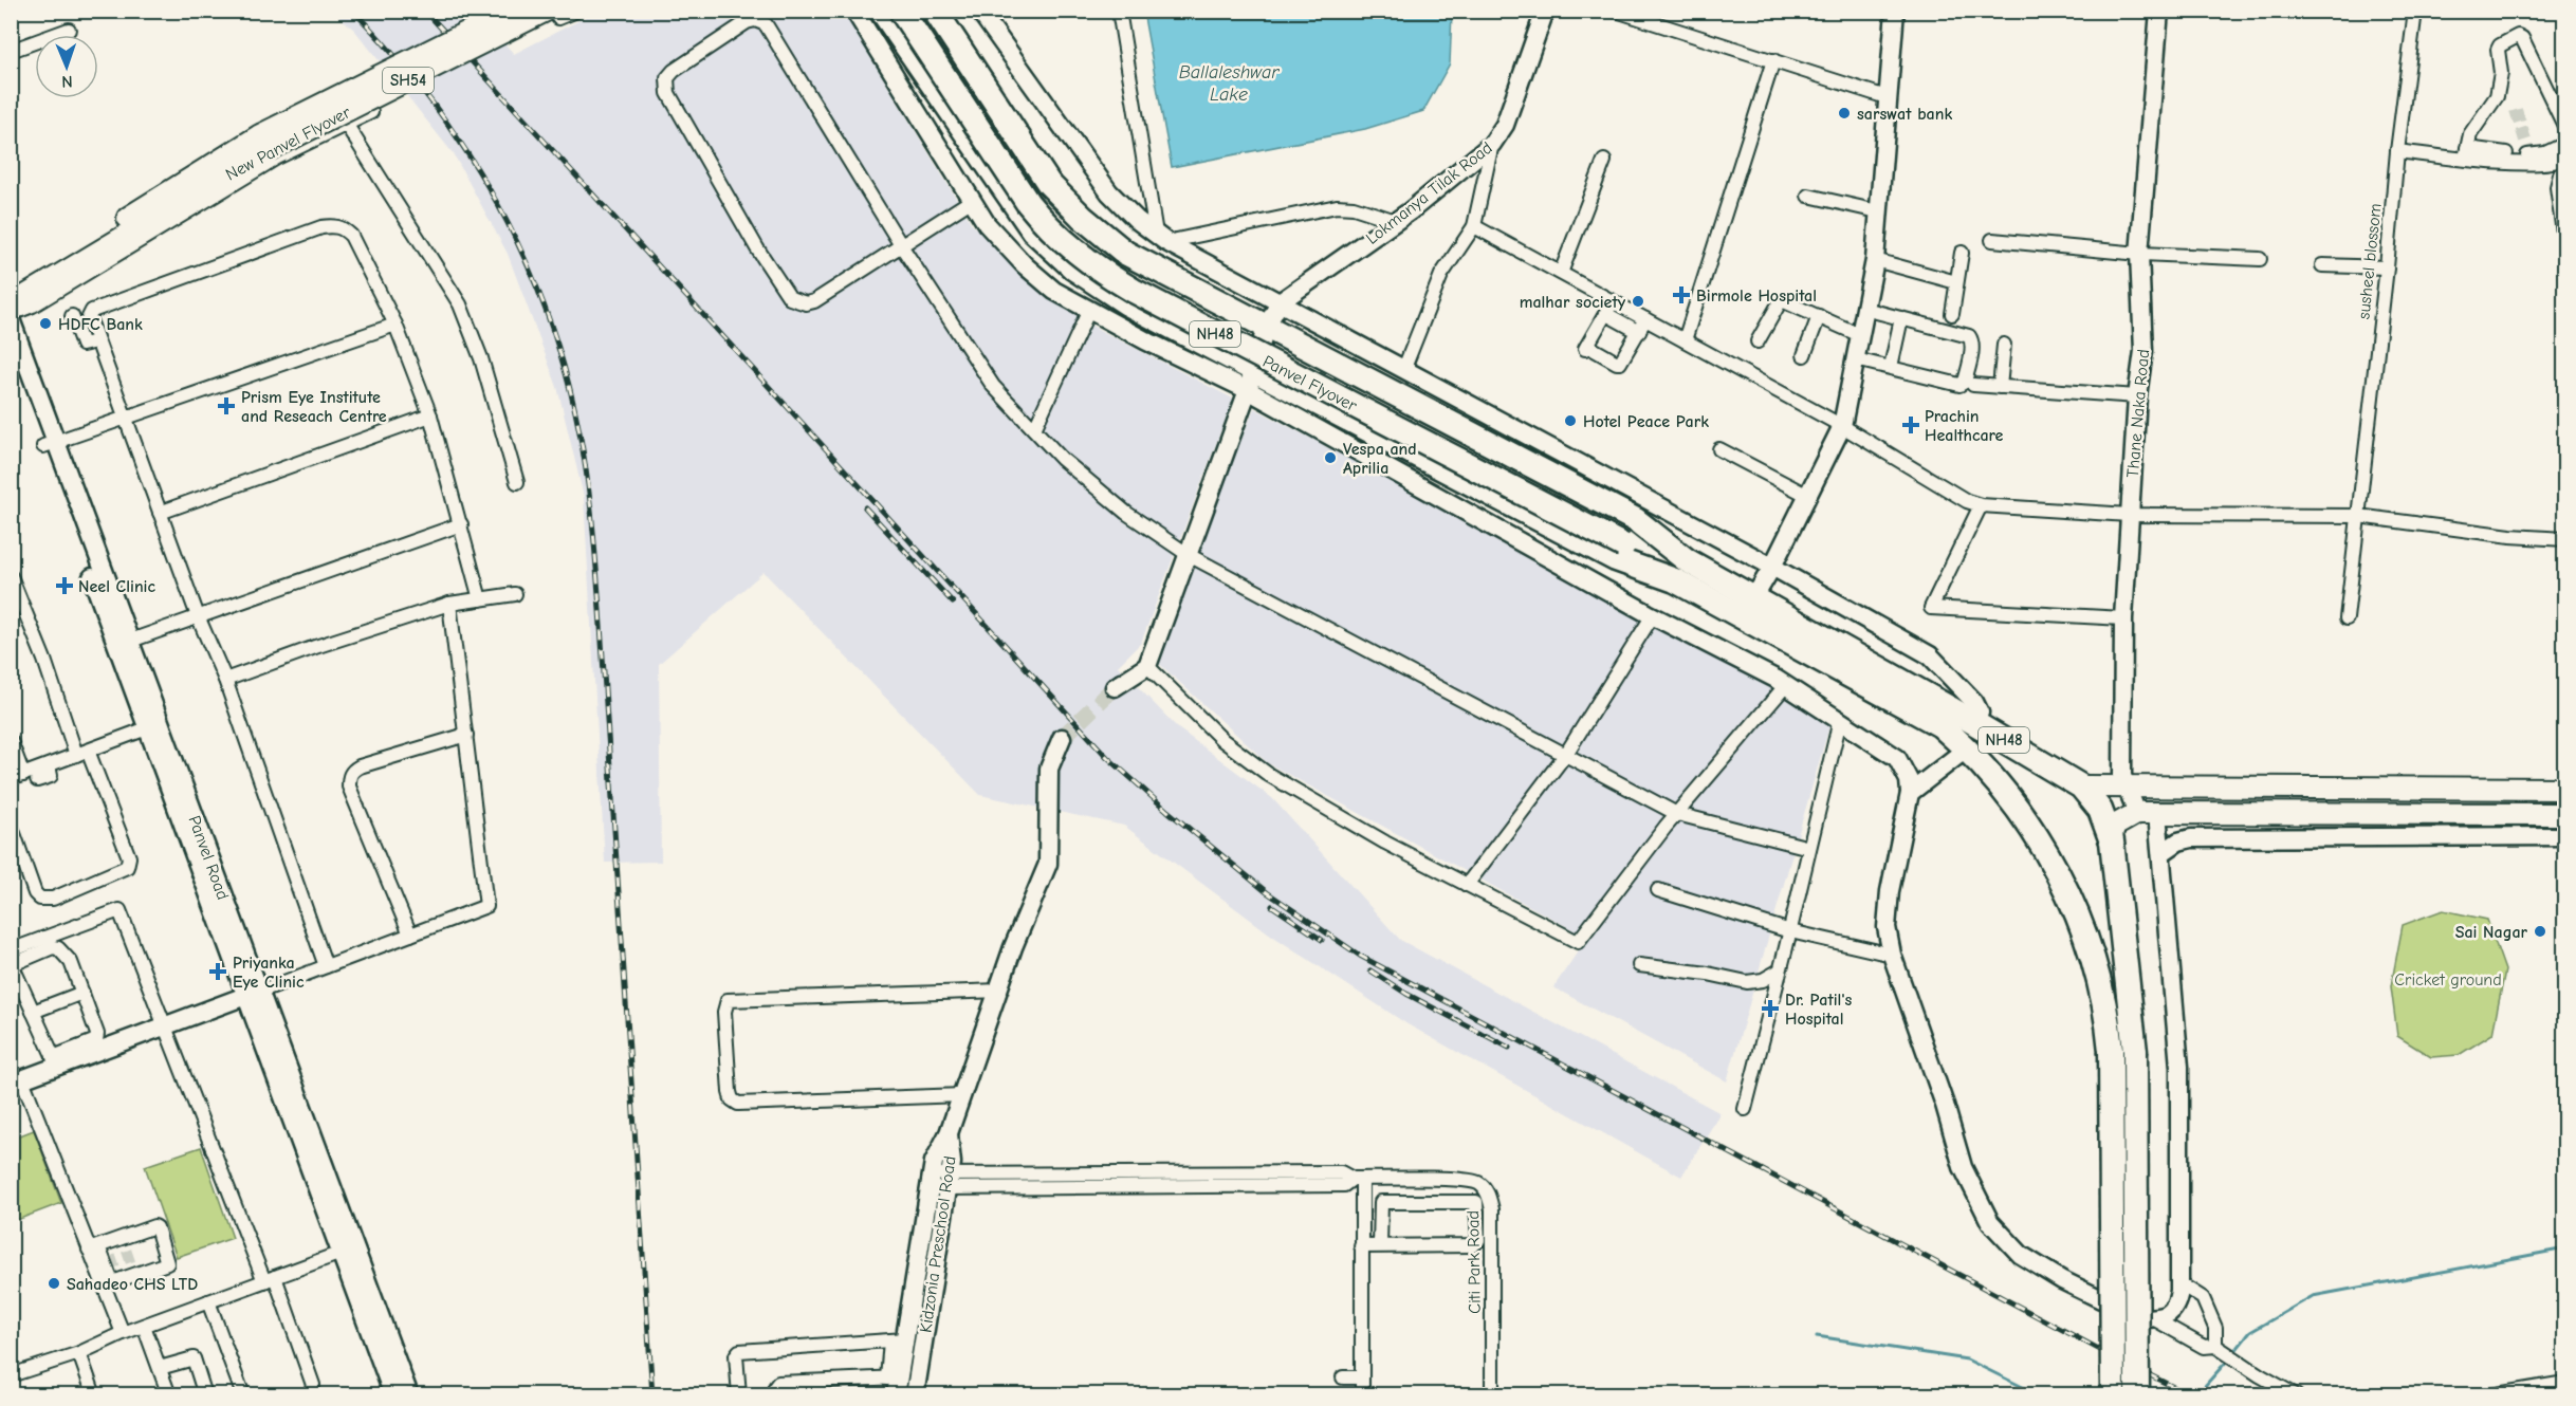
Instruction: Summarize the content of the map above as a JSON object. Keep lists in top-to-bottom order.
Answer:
{
  "streets": {
    "highway": ["NH48", "Panvel Flyover"],
    "main road": ["SH54", "New Panvel Flyover"],
    "street": [
      "Lokmanya Tilak Road",
      "susheel blossom",
      "Thane Naka Road",
      "Panvel Road",
      "Kidzonia Preschool Road",
      "Citi Park Road"
    ]
  },
  "crossings": [
    ["New Panvel Flyover", "Panvel Road"],
    ["NH48", "Panvel Flyover"]
  ],
  "water": ["Ballaleshwar Lake"],
  "parks": ["Cricket ground"],
  "places": {
    "other": [
      "sarswat bank",
      "malhar society",
      "HDFC Bank",
      "Hotel Peace Park",
      "Vespa and Aprilia",
      "Sai Nagar",
      "Sahadeo CHS LTD"
    ],
    "health": [
      "Birmole Hospital",
      "Prism Eye Institute and Reseach Centre",
      "Prachin Healthcare",
      "Neel Clinic",
      "Priyanka Eye Clinic",
      "Dr. Patil's Hospital"
    ]
  },
  "north": "bottom"
}
